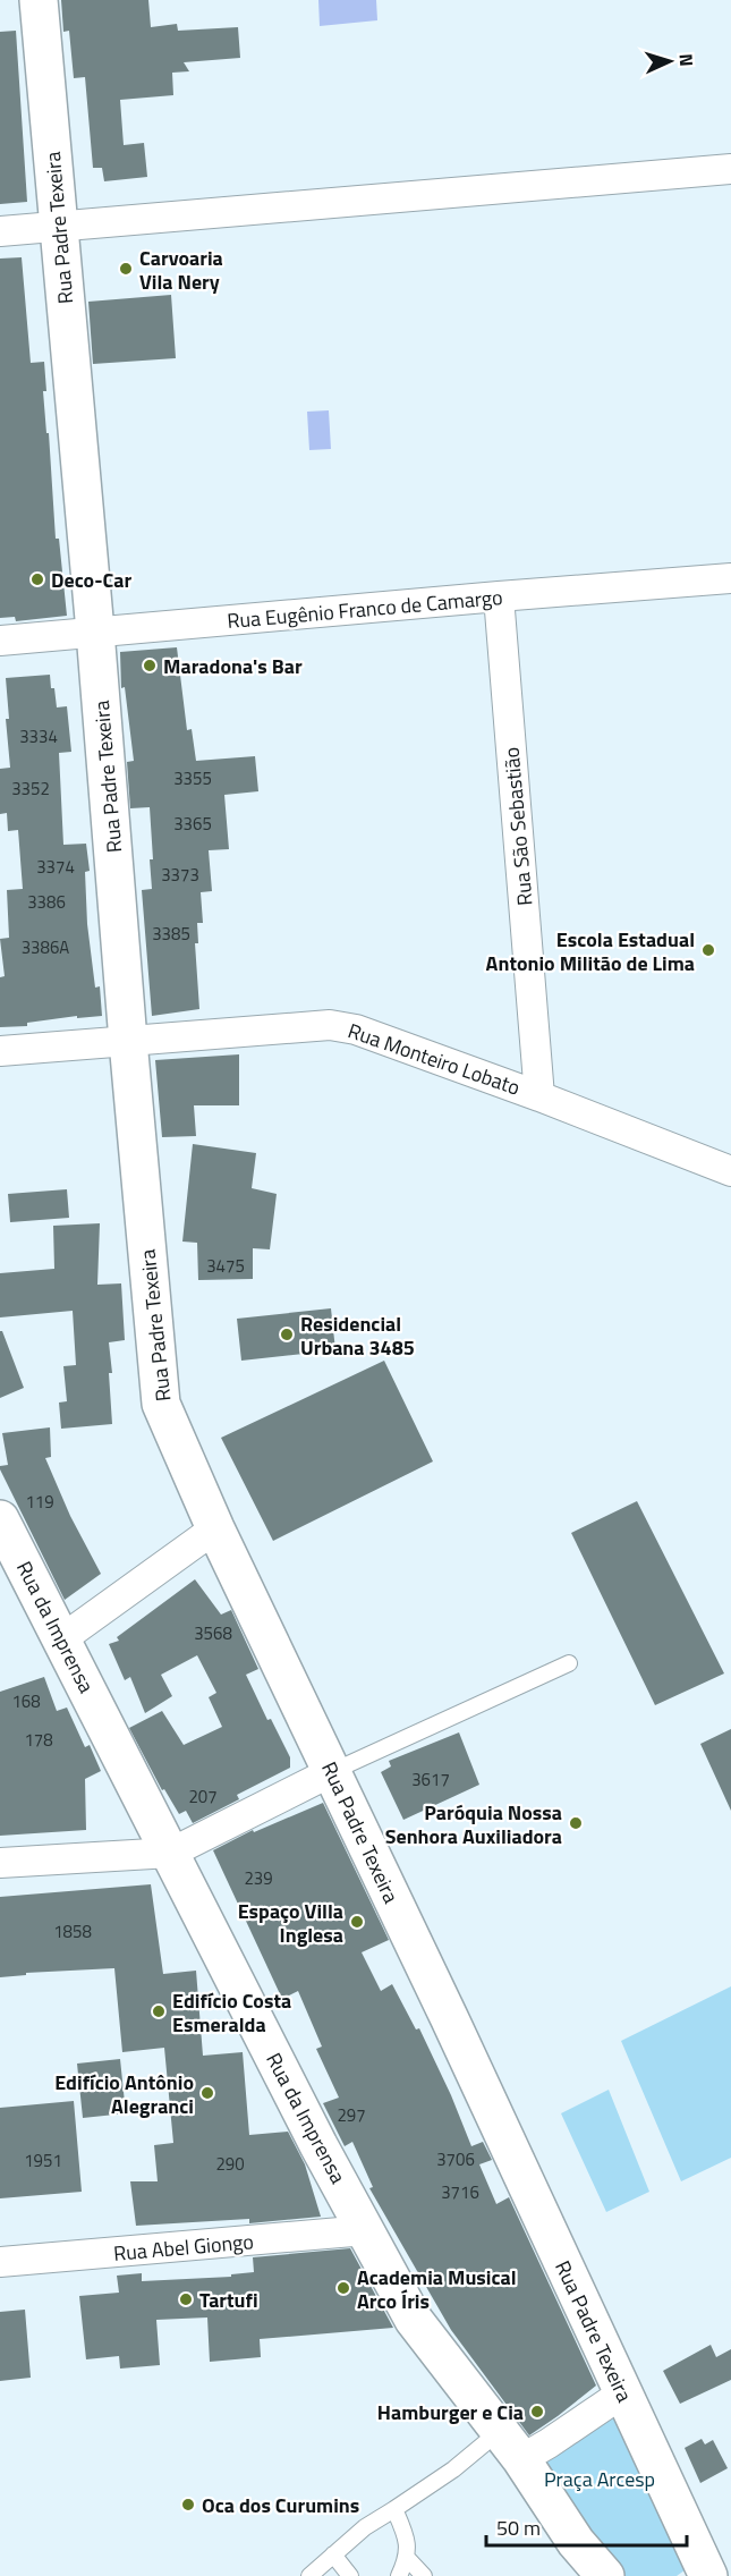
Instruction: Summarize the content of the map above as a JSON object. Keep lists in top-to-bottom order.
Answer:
{
  "streets": {
    "main road": ["Rua Padre Texeira", "Rua da Imprensa"],
    "street": [
      "Rua Eugênio Franco de Camargo",
      "Rua São Sebastião",
      "Rua Monteiro Lobato",
      "Rua Abel Giongo"
    ]
  },
  "crossings": [
    ["Rua Padre Texeira", "Rua Eugênio Franco de Camargo"],
    ["Rua Padre Texeira", "Rua Monteiro Lobato"],
    ["Rua Eugênio Franco de Camargo", "Rua São Sebastião"],
    ["Rua São Sebastião", "Rua Monteiro Lobato"],
    ["Rua da Imprensa", "Rua Abel Giongo"]
  ],
  "parks": ["Praça Arcesp"],
  "places": [
    "Carvoaria Vila Nery",
    "Deco-Car",
    "Maradona's Bar",
    "Escola Estadual Antonio Militão de Lima",
    "Residencial Urbana 3485",
    "Paróquia Nossa Senhora Auxiliadora",
    "Espaço Villa Inglesa",
    "Edifício Costa Esmeralda",
    "Edifício Antônio Alegranci",
    "Academia Musical Arco Íris",
    "Tartufi",
    "Hamburger e Cia",
    "Oca dos Curumins"
  ],
  "house_numbers": [
    "3334",
    "3355",
    "3352",
    "3365",
    "3374",
    "3373",
    "3386",
    "3385",
    "3386A",
    "3475",
    "119",
    "3568",
    "168",
    "178",
    "3617",
    "207",
    "239",
    "1858",
    "297",
    "3706",
    "1951",
    "290",
    "3716"
  ],
  "scale_bar": "50 m",
  "north": "right"
}
